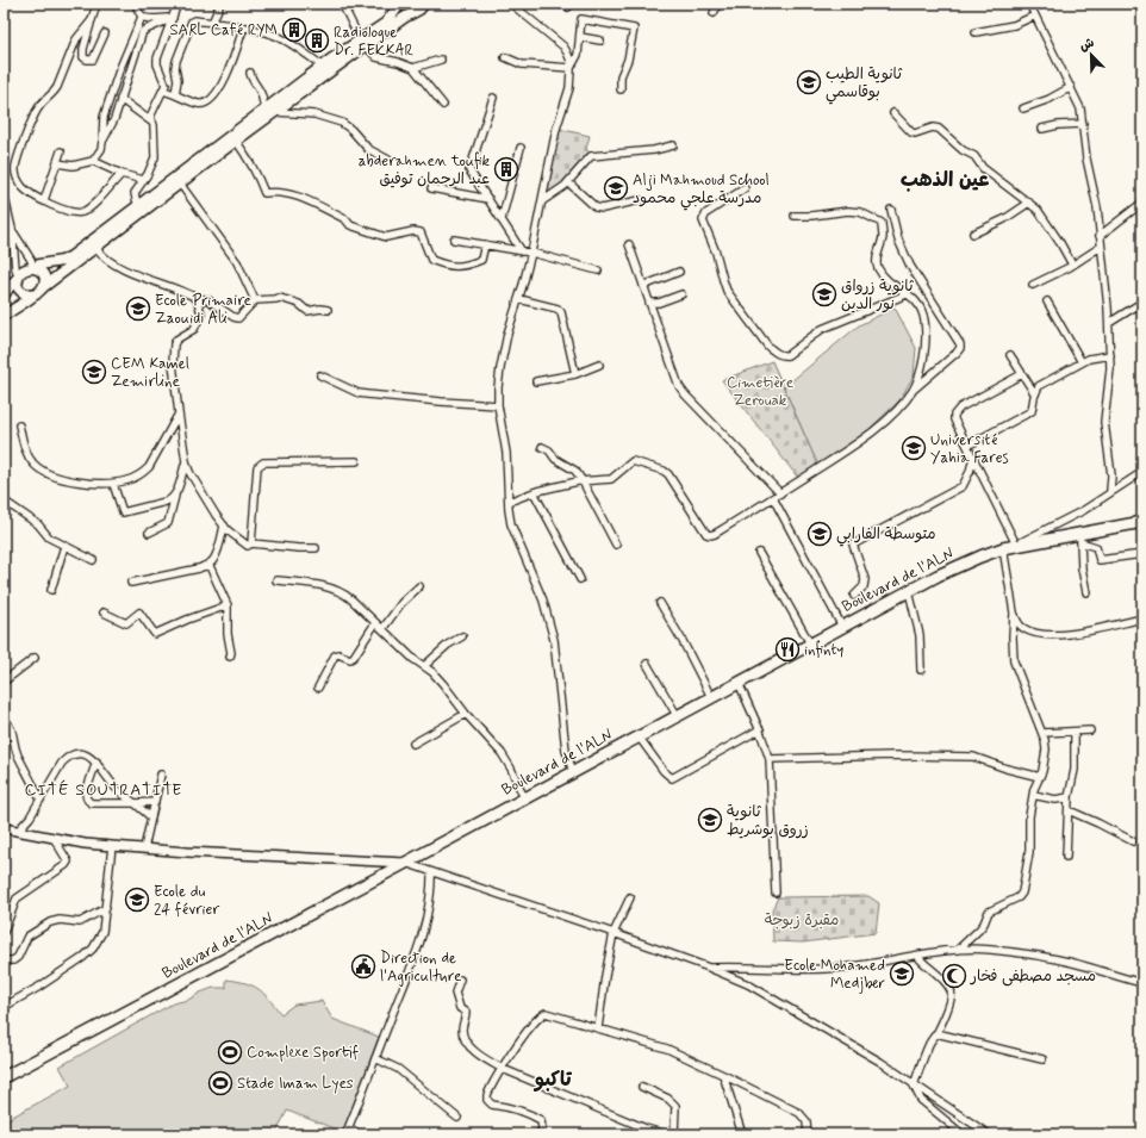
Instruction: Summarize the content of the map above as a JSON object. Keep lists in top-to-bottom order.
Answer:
{
  "streets": {
    "main road": ["Boulevard de l'ALN"]
  },
  "districts": ["عين الذهب", "CITÉ SOUTRATITE", "تاكبو"],
  "parks": ["Cimetière Zerouak", "مقبرة زبوجة"],
  "places": {
    "building": ["SARL Café RYM", "Radiologue Dr. FEKKAR", "abderahmen toufik عبد الرحمان توفيق"],
    "school or university": [
      "ثانوية الطيب بوقاسمي",
      "Alji Mahmoud School مدرسة علجي محمود",
      "ثانوية زرواق نور الدين",
      "Ecole Primaire Zaouidi Ali",
      "CEM Kamel Zemirline",
      "Université Yahia Fares",
      "متوسطة الفارابي",
      "ثانوية زروق بوشريط",
      "Ecole du 24 février",
      "Ecole Mohamed Medjber"
    ],
    "restaurant": ["infinty"],
    "public building": ["Direction de l'Agriculture"],
    "mosque": ["مسجد مصطفى فخار"],
    "sports": ["Complexe Sportif", "Stade Imam Lyes"]
  },
  "north": "top left"
}
